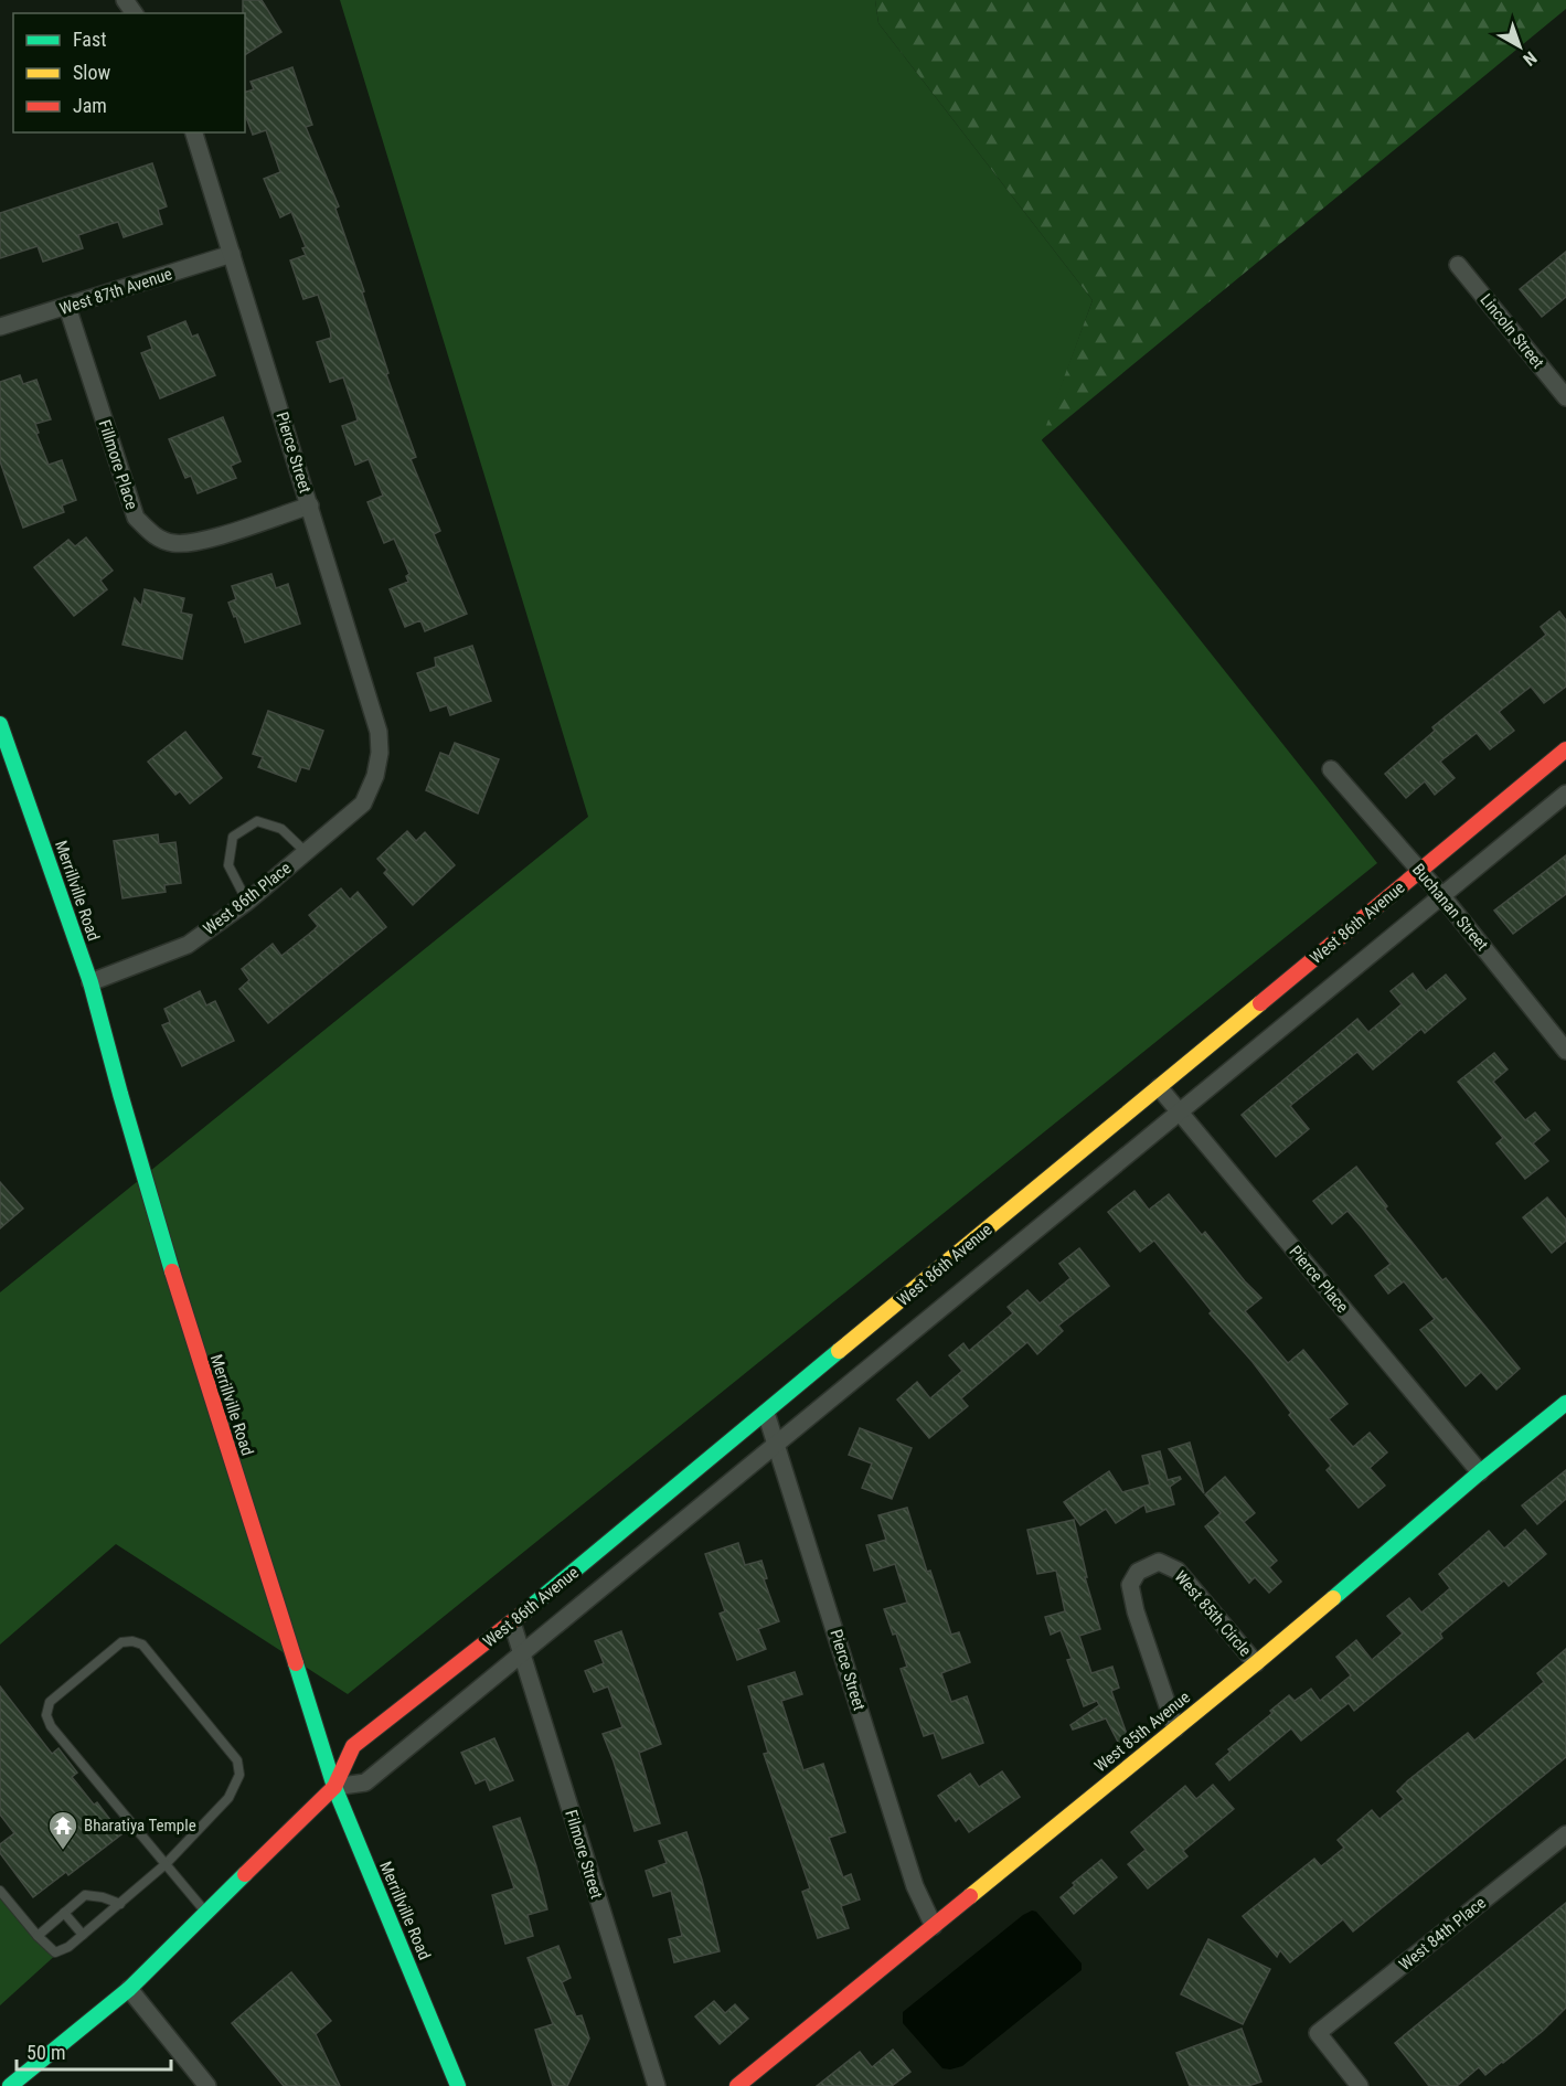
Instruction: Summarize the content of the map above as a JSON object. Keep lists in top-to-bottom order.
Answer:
{
  "streets": {
    "street": [
      "West 87th Avenue",
      "Lincoln Street",
      "Pierce Street",
      "Fillmore Place",
      "Merrillville Road",
      "West 86th Place",
      "Buchanan Street",
      "West 86th Avenue",
      "Pierce Place",
      "West 85th Circle",
      "West 85th Avenue",
      "Filmore Street",
      "West 84th Place"
    ]
  },
  "crossings": [
    ["West 87th Avenue", "Pierce Street"],
    ["West 87th Avenue", "Fillmore Place"],
    ["Pierce Street", "Fillmore Place"],
    ["Pierce Street", "West 86th Place"],
    ["Pierce Street", "West 86th Avenue"],
    ["Pierce Street", "West 85th Avenue"],
    ["Merrillville Road", "West 86th Place"],
    ["Merrillville Road", "West 86th Avenue"],
    ["Buchanan Street", "West 86th Avenue"],
    ["West 86th Avenue", "Pierce Place"],
    ["West 86th Avenue", "Filmore Street"],
    ["Pierce Place", "West 85th Avenue"],
    ["West 85th Circle", "West 85th Avenue"]
  ],
  "places": {
    "temple": ["Bharatiya Temple"]
  },
  "legend": ["Fast", "Slow", "Jam"],
  "scale_bar": "50 m",
  "north": "bottom right"
}
